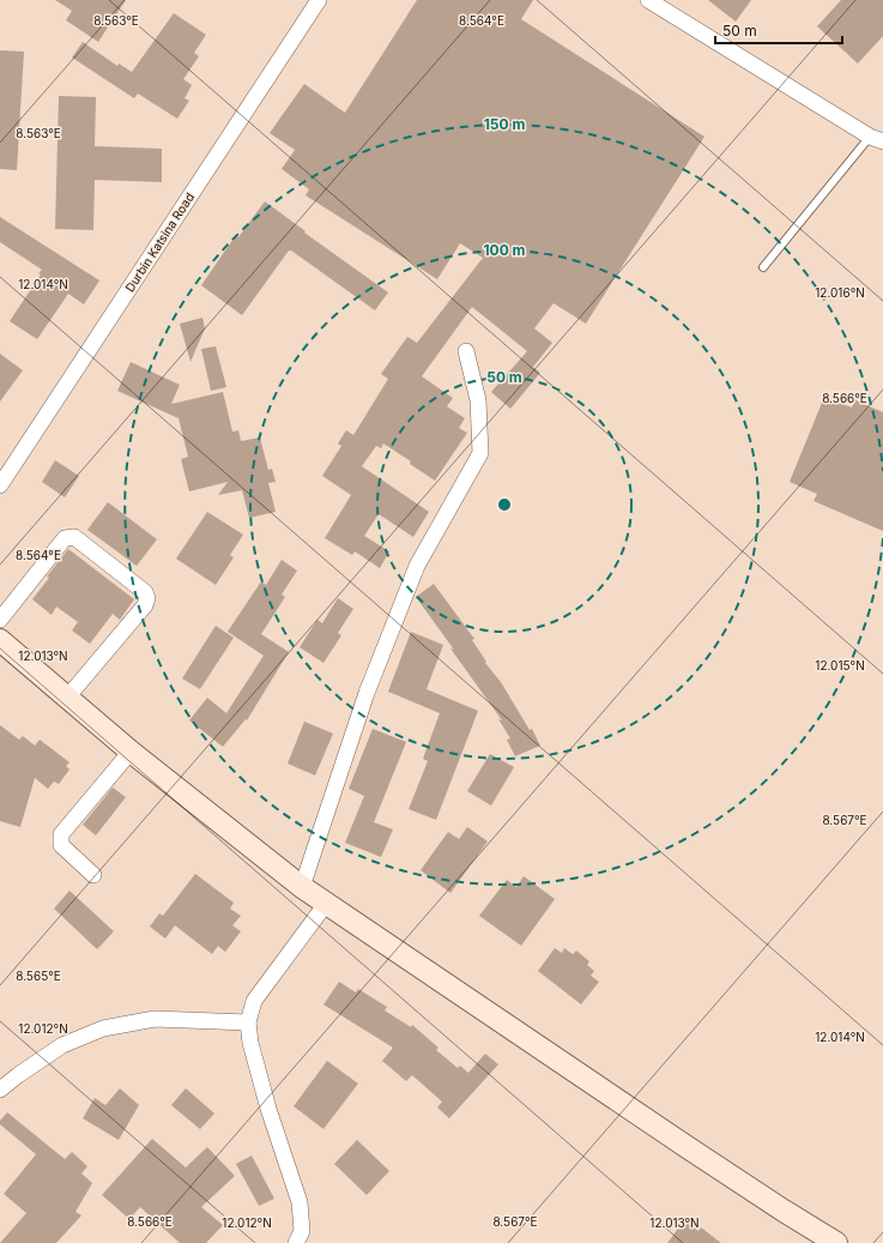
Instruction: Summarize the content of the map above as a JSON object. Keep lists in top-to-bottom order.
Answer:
{
  "streets": {
    "street": ["Durbin Katsina Road"]
  },
  "scale_bar": "50 m",
  "coordinates": [
    "8.563°E",
    "8.564°E",
    "12.014°N",
    "12.016°N",
    "8.566°E",
    "12.013°N",
    "12.015°N",
    "8.567°E",
    "8.565°E",
    "12.012°N"
  ],
  "rings": ["150 m", "100 m", "50 m"]
}
